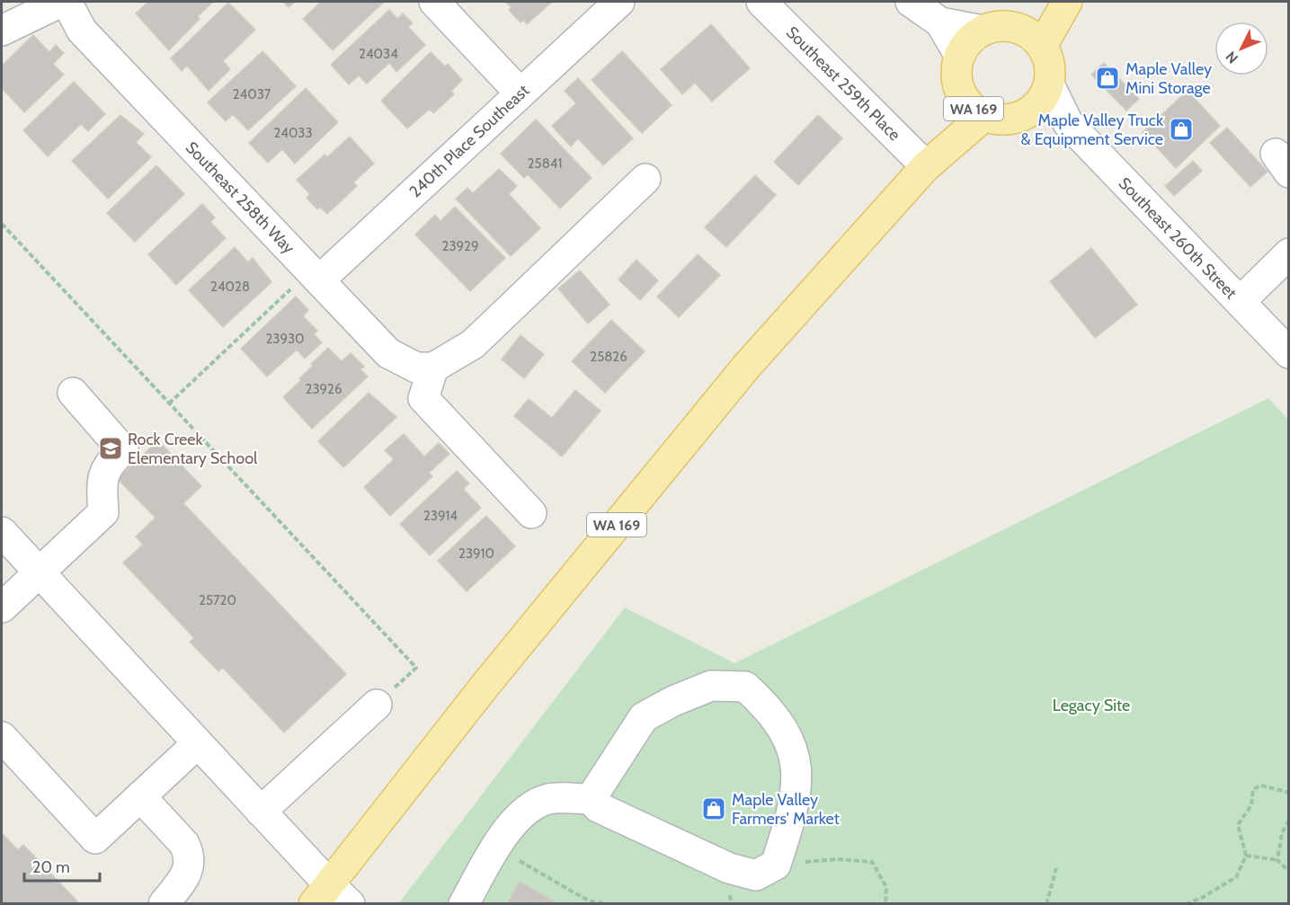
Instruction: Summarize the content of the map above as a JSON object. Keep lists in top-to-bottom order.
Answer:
{
  "streets": {
    "main road": ["WA 169"],
    "street": [
      "Southeast 259th Place",
      "240th Place Southeast",
      "Southeast 258th Way",
      "Southeast 260th Street"
    ]
  },
  "crossings": [
    ["Southeast 259th Place", "WA 169"],
    ["WA 169", "Southeast 260th Street"],
    ["240th Place Southeast", "Southeast 258th Way"]
  ],
  "parks": ["Legacy Site"],
  "places": {
    "shop": ["Maple Valley Mini Storage", "Maple Valley Truck & Equipment Service", "Maple Valley Farmers' Market"],
    "school or university": ["Rock Creek Elementary School"]
  },
  "house_numbers": [
    "24034",
    "24037",
    "24033",
    "25841",
    "23929",
    "24028",
    "23930",
    "25826",
    "23926",
    "23914",
    "23910",
    "25720"
  ],
  "scale_bar": "20 m",
  "north": "bottom left"
}
